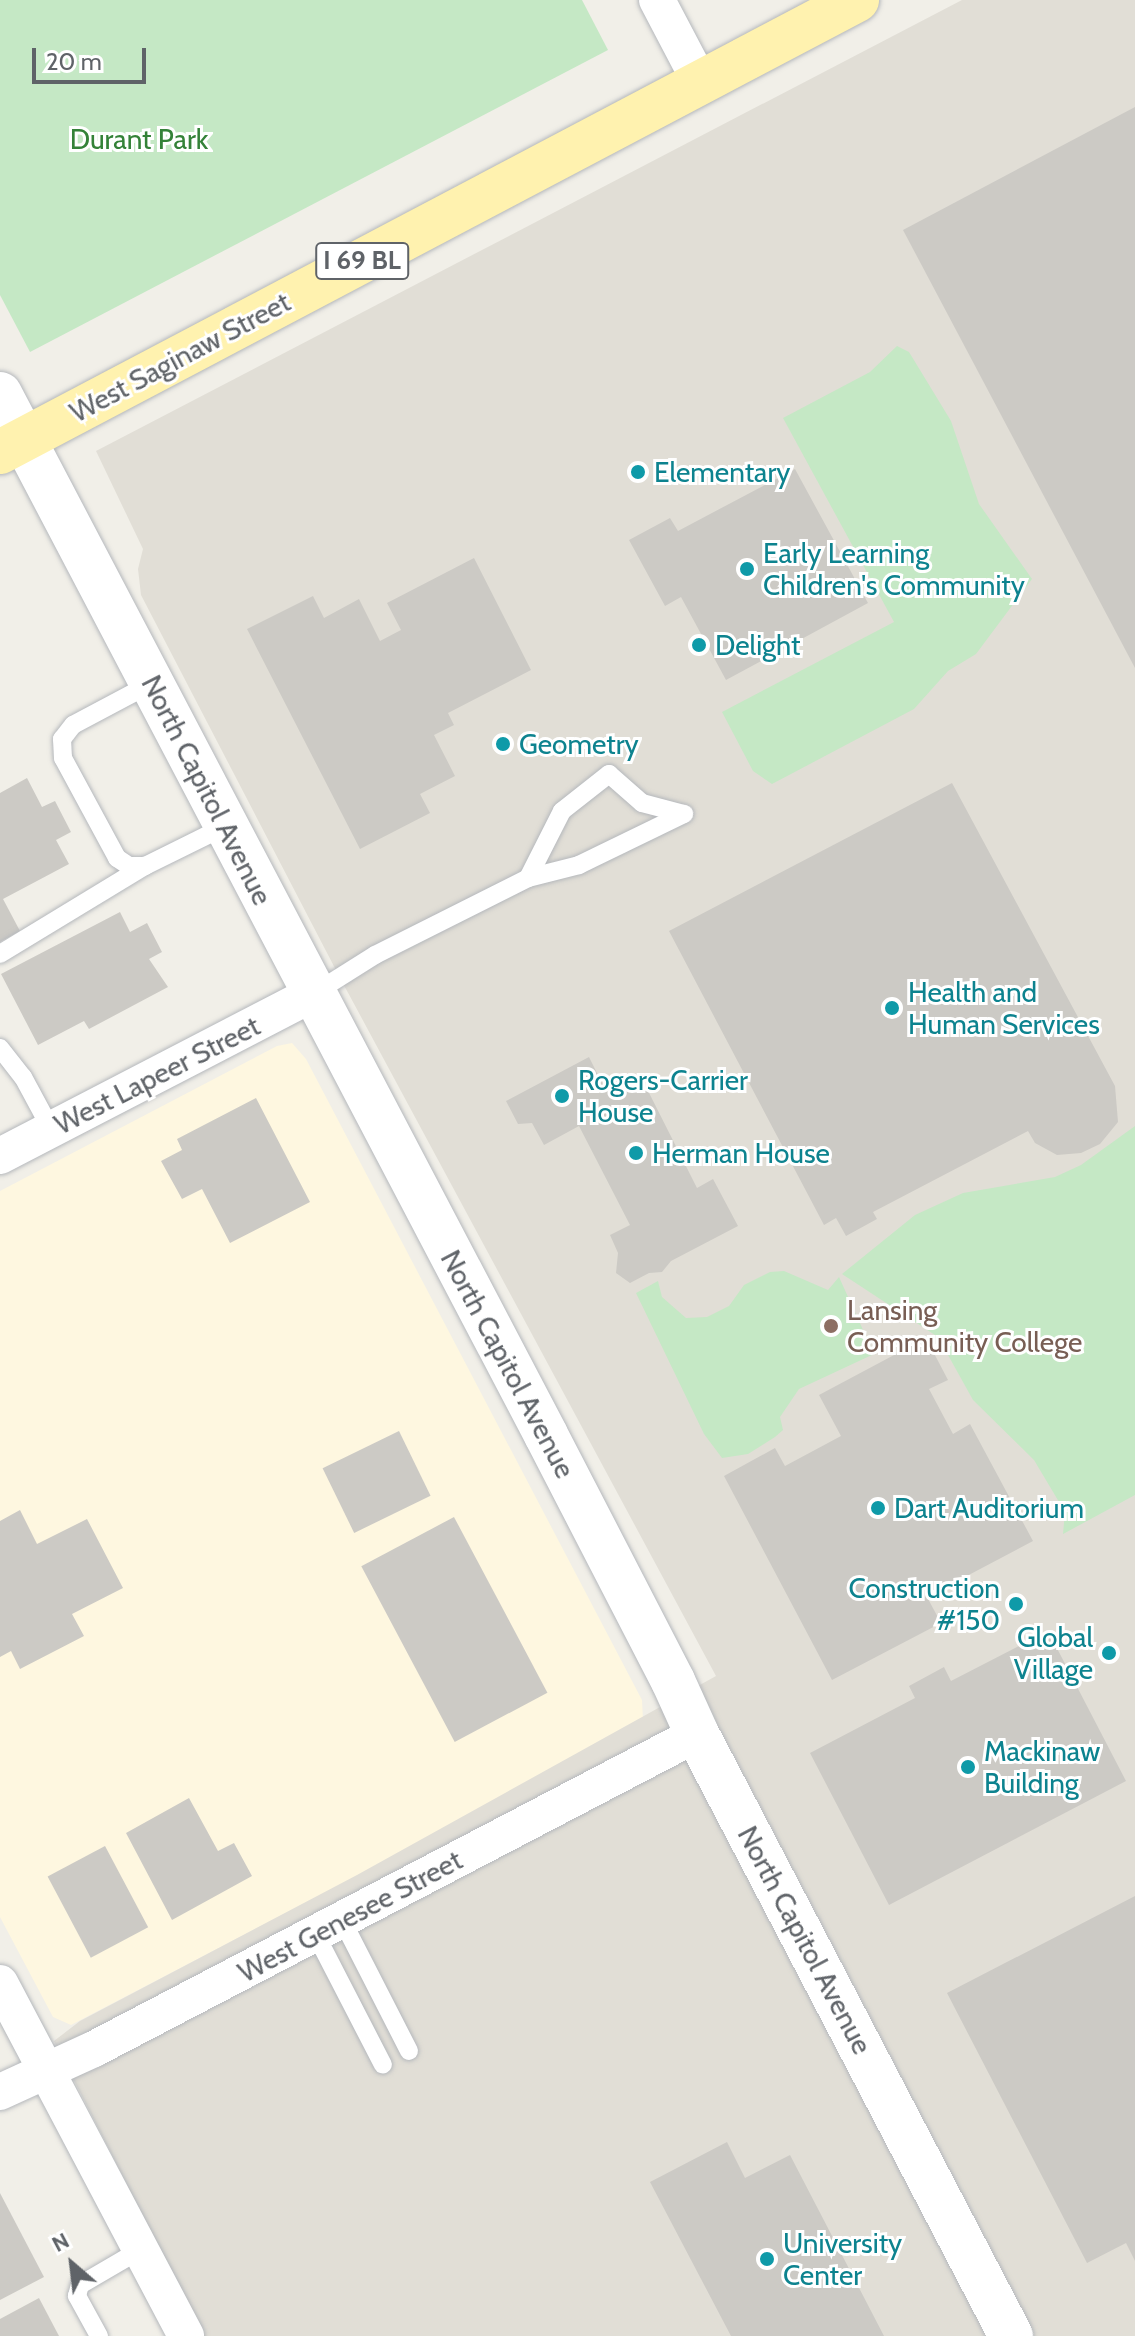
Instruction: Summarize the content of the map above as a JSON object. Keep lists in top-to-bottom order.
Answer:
{
  "streets": {
    "main road": ["I 69 BL", "West Saginaw Street"],
    "street": ["North Capitol Avenue", "West Lapeer Street", "West Genesee Street"]
  },
  "crossings": [
    ["I 69 BL", "West Saginaw Street"],
    ["West Saginaw Street", "North Capitol Avenue"],
    ["North Capitol Avenue", "West Lapeer Street"],
    ["North Capitol Avenue", "West Genesee Street"]
  ],
  "parks": ["Durant Park"],
  "places": [
    "Elementary",
    "Early Learning Children's Community",
    "Delight",
    "Geometry",
    "Health and Human Services",
    "Rogers-Carrier House",
    "Herman House",
    "Lansing Community College",
    "Dart Auditorium",
    "Construction #150",
    "Global Village",
    "Mackinaw Building",
    "University Center"
  ],
  "scale_bar": "20 m",
  "north": "top left"
}
